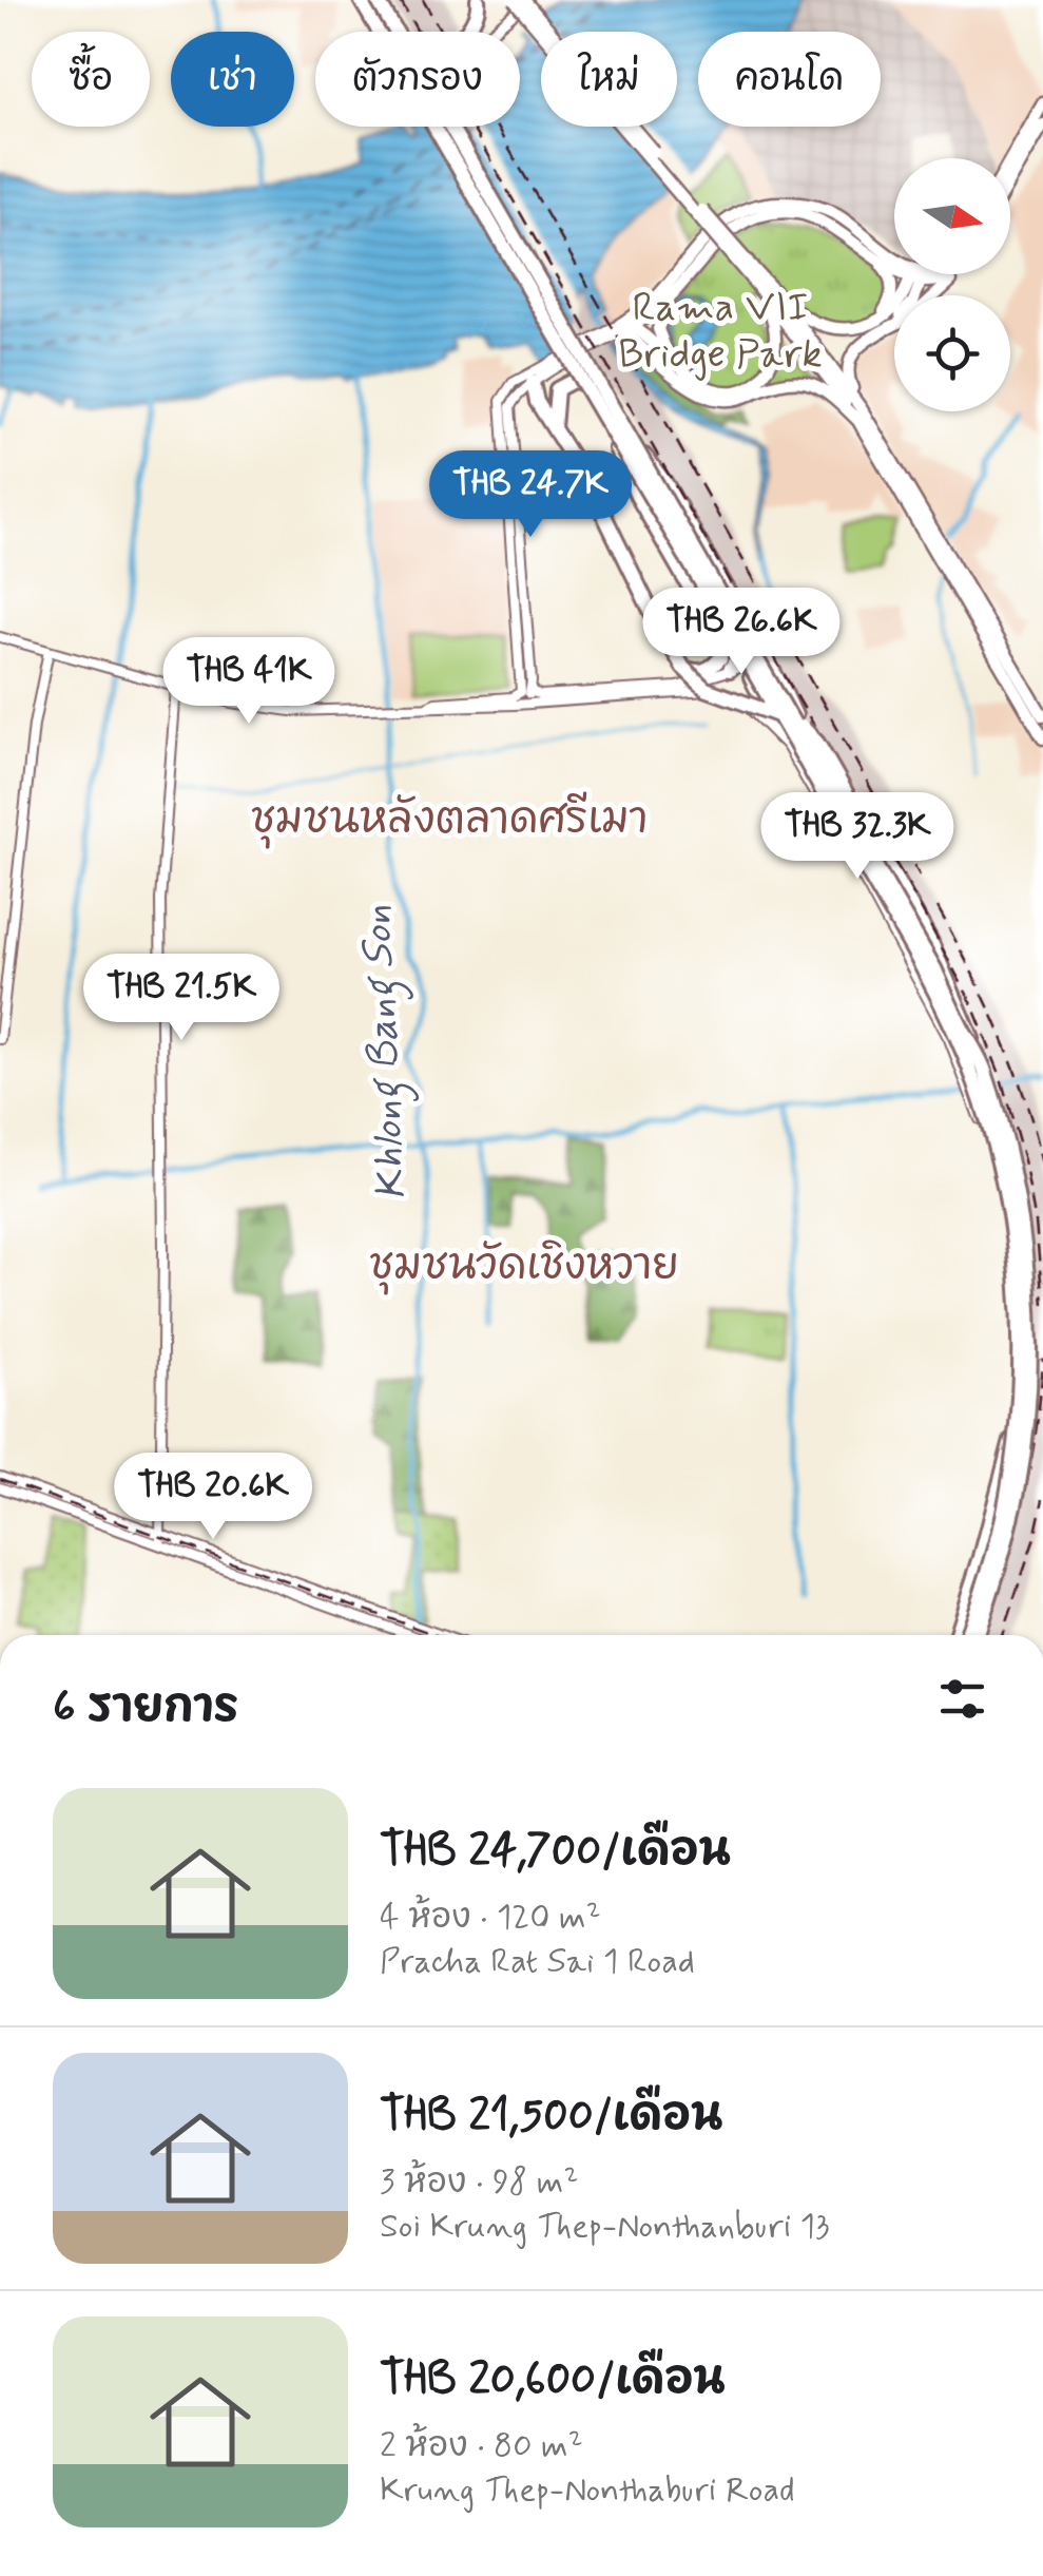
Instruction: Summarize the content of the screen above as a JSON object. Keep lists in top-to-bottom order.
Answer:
{
  "districts": ["ชุมชนหลังตลาดศรีเมา", "ชุมชนวัดเชิงหวาย"],
  "water": ["Khlong Bang Son"],
  "parks": ["Rama VII Bridge Park"],
  "north": "right",
  "page": {
    "chip": [
      "ซื้อ",
      "เช่า",
      "ตัวกรอง",
      "ใหม่",
      "คอนโด"
    ],
    "price": [
      "THB 24.7K",
      "THB 26.6K",
      "THB 41K",
      "THB 32.3K",
      "THB 21.5K",
      "THB 20.6K"
    ],
    "heading": "6 รายการ",
    "list": [
      {
        "name": "THB 24,700/เดือน",
        "note": "4 ห้อง · 120 m² · Pracha Rat Sai 1 Road"
      },
      {
        "name": "THB 21,500/เดือน",
        "note": "3 ห้อง · 98 m² · Soi Krung Thep-Nonthanburi 13"
      },
      {
        "name": "THB 20,600/เดือน",
        "note": "2 ห้อง · 80 m² · Krung Thep-Nonthaburi Road"
      }
    ]
  }
}
